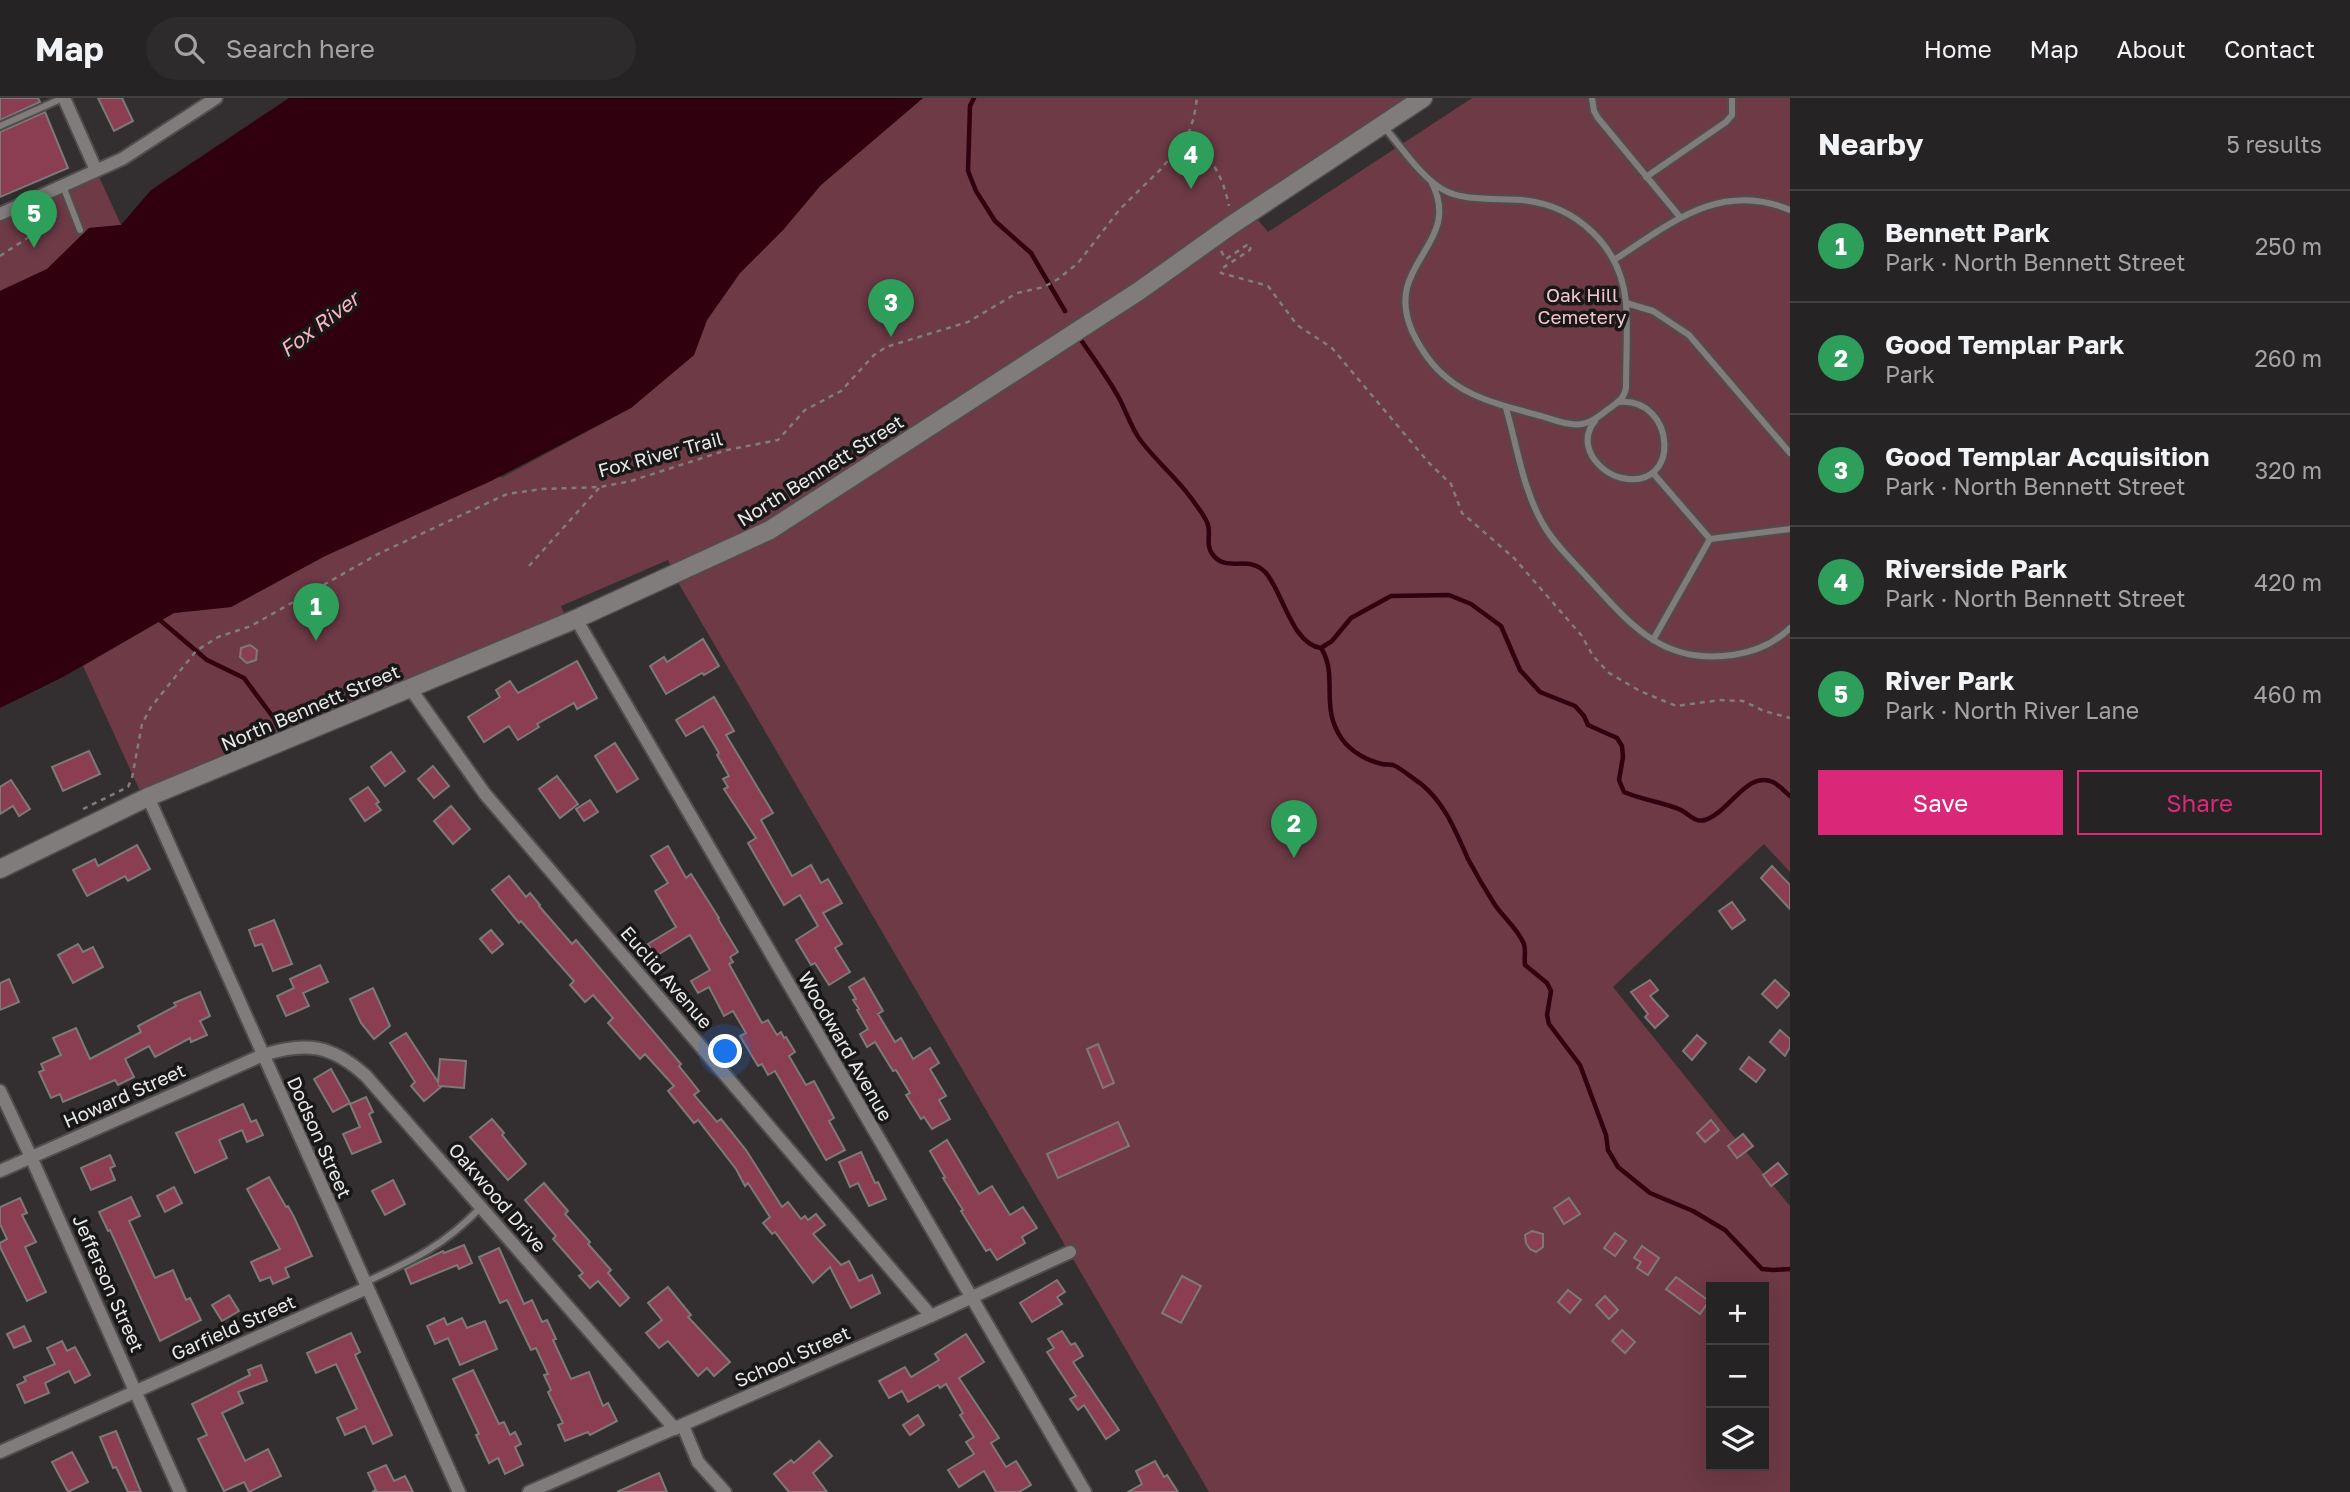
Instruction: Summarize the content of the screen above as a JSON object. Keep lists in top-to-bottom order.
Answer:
{
  "streets": {
    "main road": ["North Bennett Street"],
    "street": [
      "Euclid Avenue",
      "Woodward Avenue",
      "Howard Street",
      "Dodson Street",
      "Oakwood Drive",
      "Jefferson Street",
      "Garfield Street",
      "School Street"
    ],
    "path": ["Fox River Trail"]
  },
  "crossings": [
    ["North Bennett Street", "Euclid Avenue"],
    ["North Bennett Street", "Woodward Avenue"],
    ["North Bennett Street", "Dodson Street"],
    ["Euclid Avenue", "School Street"],
    ["Woodward Avenue", "School Street"],
    ["Howard Street", "Dodson Street"],
    ["Howard Street", "Oakwood Drive"],
    ["Howard Street", "Jefferson Street"],
    ["Dodson Street", "Oakwood Drive"],
    ["Dodson Street", "Garfield Street"],
    ["Oakwood Drive", "School Street"],
    ["Jefferson Street", "Garfield Street"]
  ],
  "water": ["Fox River"],
  "parks": ["Oak Hill Cemetery"],
  "page": {
    "header": "Map",
    "search": "Search here",
    "nav": [
      "Home",
      "Map",
      "About",
      "Contact"
    ],
    "heading": ["Nearby", "5 results"],
    "pins": [
      "4",
      "5",
      "3",
      "1",
      "2"
    ],
    "list": [
      {
        "mark": "1",
        "name": "Bennett Park",
        "note": "Park · North Bennett Street",
        "value": "250 m"
      },
      {
        "mark": "2",
        "name": "Good Templar Park",
        "note": "Park",
        "value": "260 m"
      },
      {
        "mark": "3",
        "name": "Good Templar Acquisition",
        "note": "Park · North Bennett Street",
        "value": "320 m"
      },
      {
        "mark": "4",
        "name": "Riverside Park",
        "note": "Park · North Bennett Street",
        "value": "420 m"
      },
      {
        "mark": "5",
        "name": "River Park",
        "note": "Park · North River Lane",
        "value": "460 m"
      }
    ],
    "buttons": ["Save", "Share"],
    "map_buttons": ["+", "−"]
  }
}
